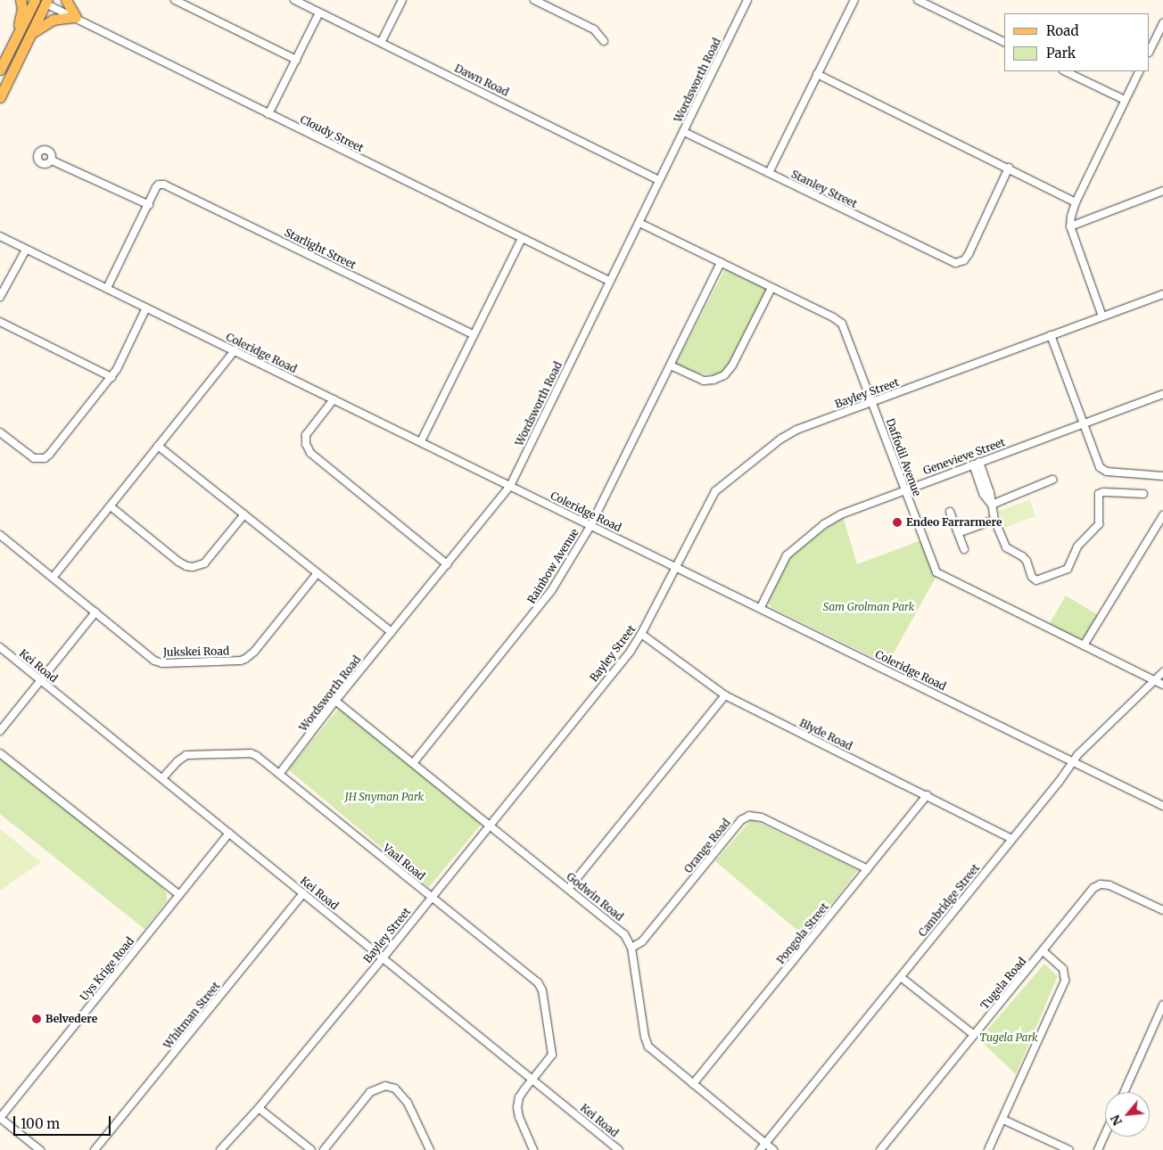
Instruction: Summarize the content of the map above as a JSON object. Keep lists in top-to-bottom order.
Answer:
{
  "streets": {
    "street": [
      "Dawn Road",
      "Wordsworth Road",
      "Cloudy Street",
      "Stanley Street",
      "Starlight Street",
      "Coleridge Road",
      "Bayley Street",
      "Genevieve Street",
      "Daffodil Avenue",
      "Rainbow Avenue",
      "Jukskei Road",
      "Kei Road",
      "Blyde Road",
      "Orange Road",
      "Vaal Road",
      "Godwin Road",
      "Cambridge Street",
      "Pongola Street",
      "Uys Krige Road",
      "Tugela Road",
      "Whitman Street"
    ]
  },
  "crossings": [
    ["Dawn Road", "Wordsworth Road"],
    ["Wordsworth Road", "Cloudy Street"],
    ["Wordsworth Road", "Stanley Street"],
    ["Wordsworth Road", "Coleridge Road"],
    ["Wordsworth Road", "Daffodil Avenue"],
    ["Wordsworth Road", "Vaal Road"],
    ["Wordsworth Road", "Godwin Road"],
    ["Coleridge Road", "Bayley Street"],
    ["Coleridge Road", "Genevieve Street"],
    ["Coleridge Road", "Rainbow Avenue"],
    ["Coleridge Road", "Cambridge Street"],
    ["Bayley Street", "Daffodil Avenue"],
    ["Bayley Street", "Kei Road"],
    ["Bayley Street", "Blyde Road"],
    ["Bayley Street", "Vaal Road"],
    ["Bayley Street", "Godwin Road"],
    ["Genevieve Street", "Daffodil Avenue"],
    ["Daffodil Avenue", "Rainbow Avenue"],
    ["Daffodil Avenue", "Cambridge Street"],
    ["Rainbow Avenue", "Godwin Road"],
    ["Kei Road", "Vaal Road"],
    ["Kei Road", "Uys Krige Road"],
    ["Kei Road", "Whitman Street"],
    ["Blyde Road", "Cambridge Street"],
    ["Blyde Road", "Pongola Street"],
    ["Orange Road", "Godwin Road"],
    ["Orange Road", "Pongola Street"],
    ["Godwin Road", "Cambridge Street"],
    ["Godwin Road", "Pongola Street"]
  ],
  "parks": ["Sam Grolman Park", "JH Snyman Park", "Tugela Park"],
  "places": ["Endeo Farrarmere", "Belvedere"],
  "legend": ["Road", "Park"],
  "scale_bar": "100 m",
  "north": "bottom left"
}
